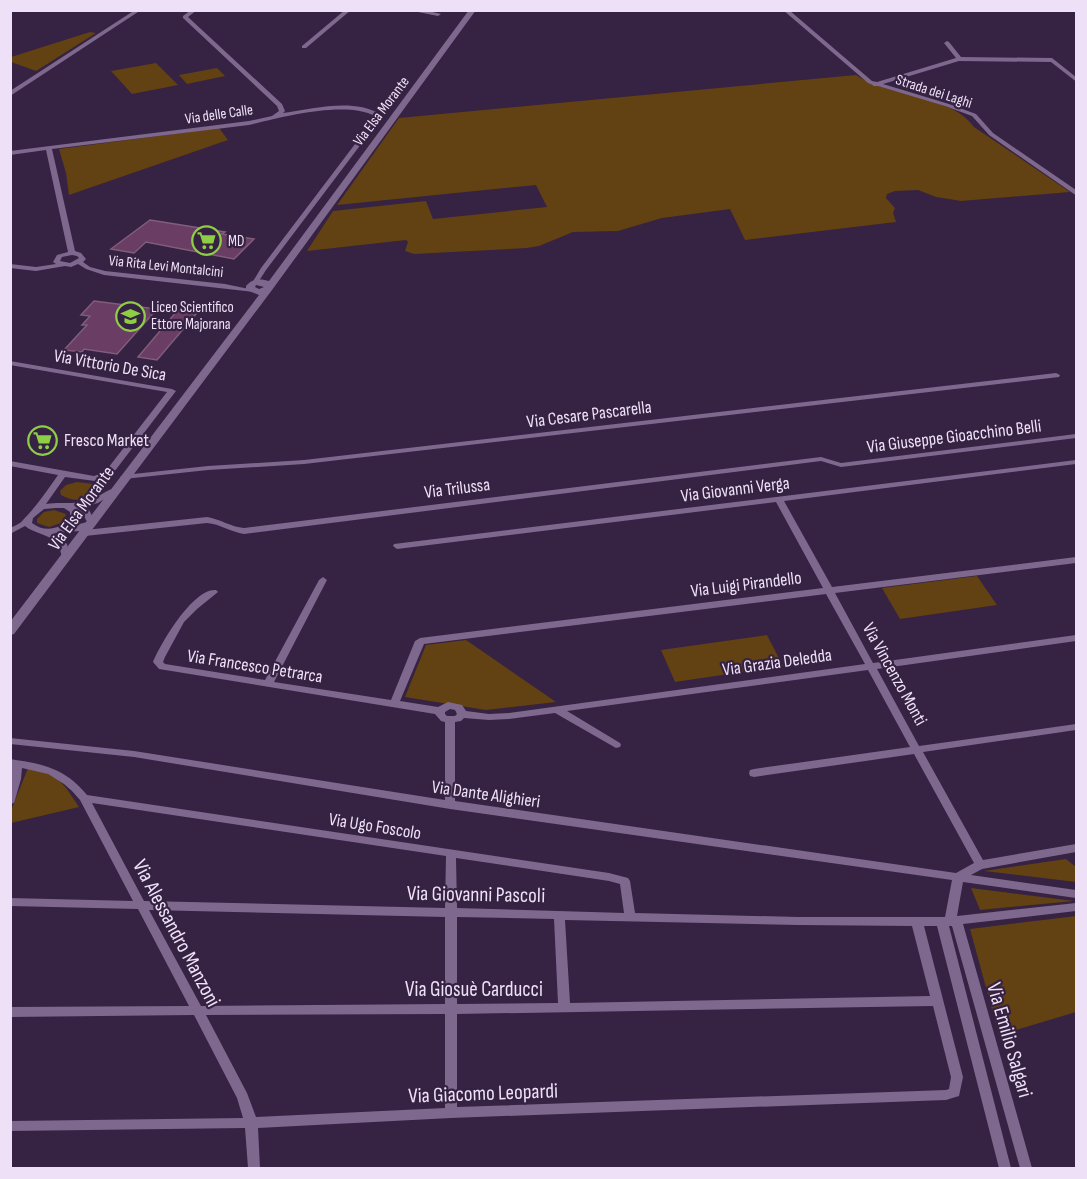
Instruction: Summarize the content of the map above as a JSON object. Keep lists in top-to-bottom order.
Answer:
{
  "streets": {
    "street": [
      "Strada dei Laghi",
      "Via Elsa Morante",
      "Via delle Calle",
      "Via Rita Levi Montalcini",
      "Via Vittorio De Sica",
      "Via Cesare Pascarella",
      "Via Giuseppe Gioacchino Belli",
      "Via Trilussa",
      "Via Giovanni Verga",
      "Via Luigi Pirandello",
      "Via Grazia Deledda",
      "Via Francesco Petrarca",
      "Via Vincenzo Monti",
      "Via Dante Alighieri",
      "Via Ugo Foscolo",
      "Via Giovanni Pascoli",
      "Via Alessandro Manzoni",
      "Via Giosuè Carducci",
      "Via Emilio Salgari",
      "Via Giacomo Leopardi"
    ]
  },
  "crossings": [
    ["Via Elsa Morante", "Via Cesare Pascarella"],
    ["Via Elsa Morante", "Via Trilussa"],
    ["Via delle Calle", "Via Rita Levi Montalcini"],
    ["Via Giuseppe Gioacchino Belli", "Via Trilussa"],
    ["Via Giovanni Verga", "Via Vincenzo Monti"],
    ["Via Luigi Pirandello", "Via Francesco Petrarca"],
    ["Via Luigi Pirandello", "Via Vincenzo Monti"],
    ["Via Grazia Deledda", "Via Francesco Petrarca"],
    ["Via Grazia Deledda", "Via Vincenzo Monti"],
    ["Via Ugo Foscolo", "Via Giovanni Pascoli"],
    ["Via Ugo Foscolo", "Via Alessandro Manzoni"],
    ["Via Giovanni Pascoli", "Via Alessandro Manzoni"],
    ["Via Giovanni Pascoli", "Via Emilio Salgari"],
    ["Via Alessandro Manzoni", "Via Giosuè Carducci"],
    ["Via Alessandro Manzoni", "Via Giacomo Leopardi"],
    ["Via Giosuè Carducci", "Via Giacomo Leopardi"]
  ],
  "places": {
    "supermarket": ["MD", "Fresco Market"],
    "school or university": ["Liceo Scientifico Ettore Majorana"]
  }
}
